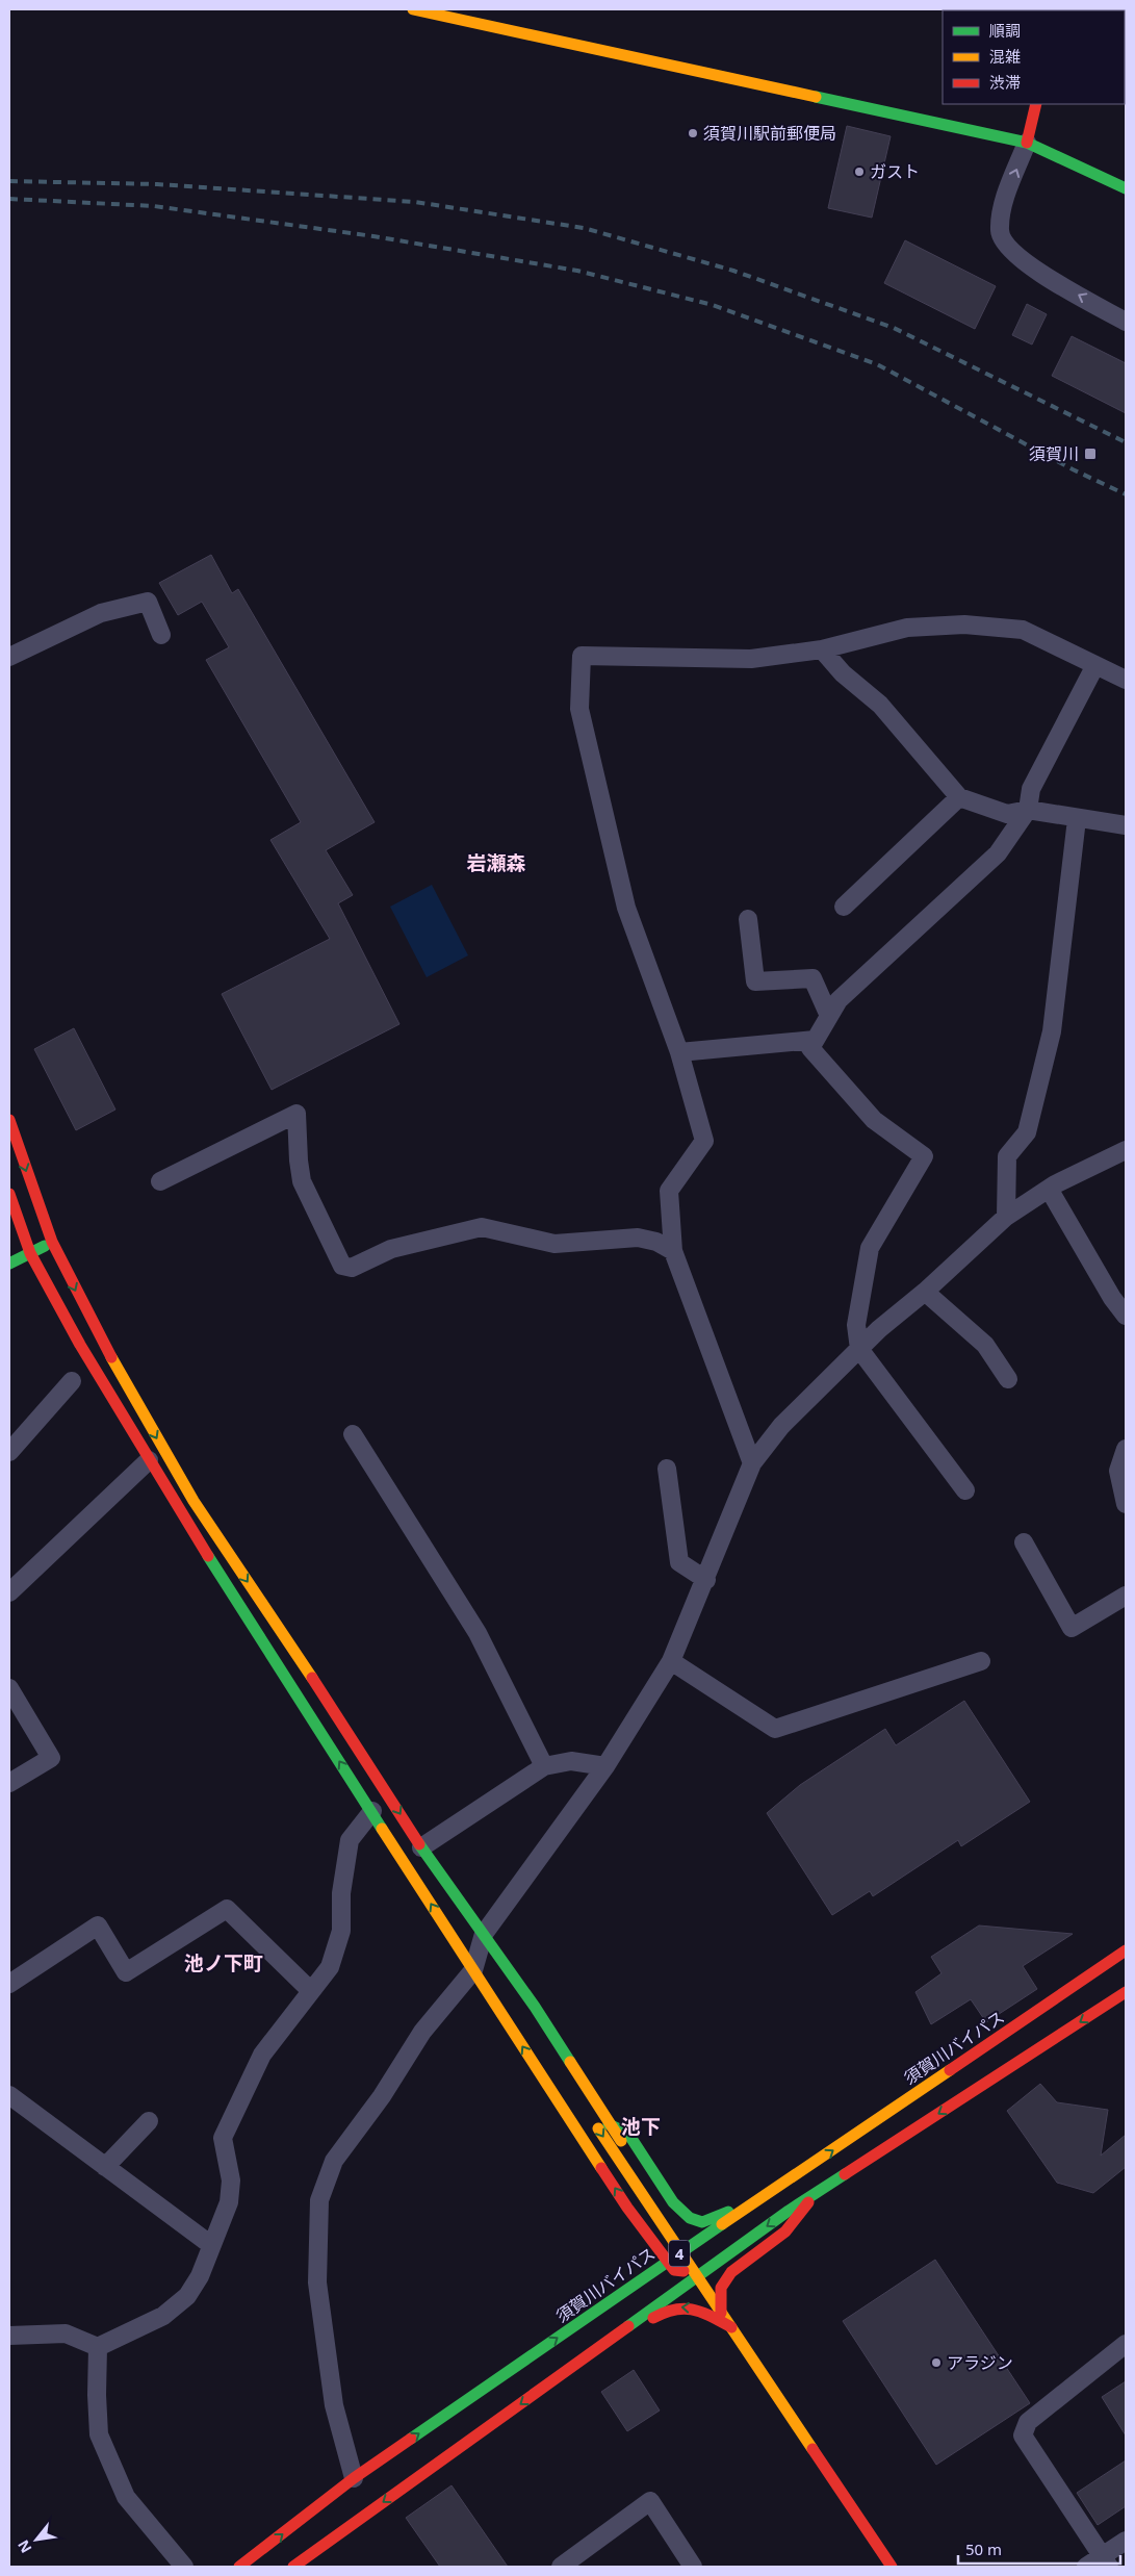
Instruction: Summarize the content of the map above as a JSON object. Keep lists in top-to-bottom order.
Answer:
{
  "streets": {
    "main road": ["須賀川バイパス", "4"]
  },
  "districts": ["岩瀬森", "池ノ下町", "池下"],
  "places": {
    "other": ["須賀川駅前郵便局", "ガスト", "アラジン"],
    "transit": ["須賀川"]
  },
  "legend": ["順調", "混雑", "渋滞"],
  "scale_bar": "50 m",
  "north": "bottom left"
}
